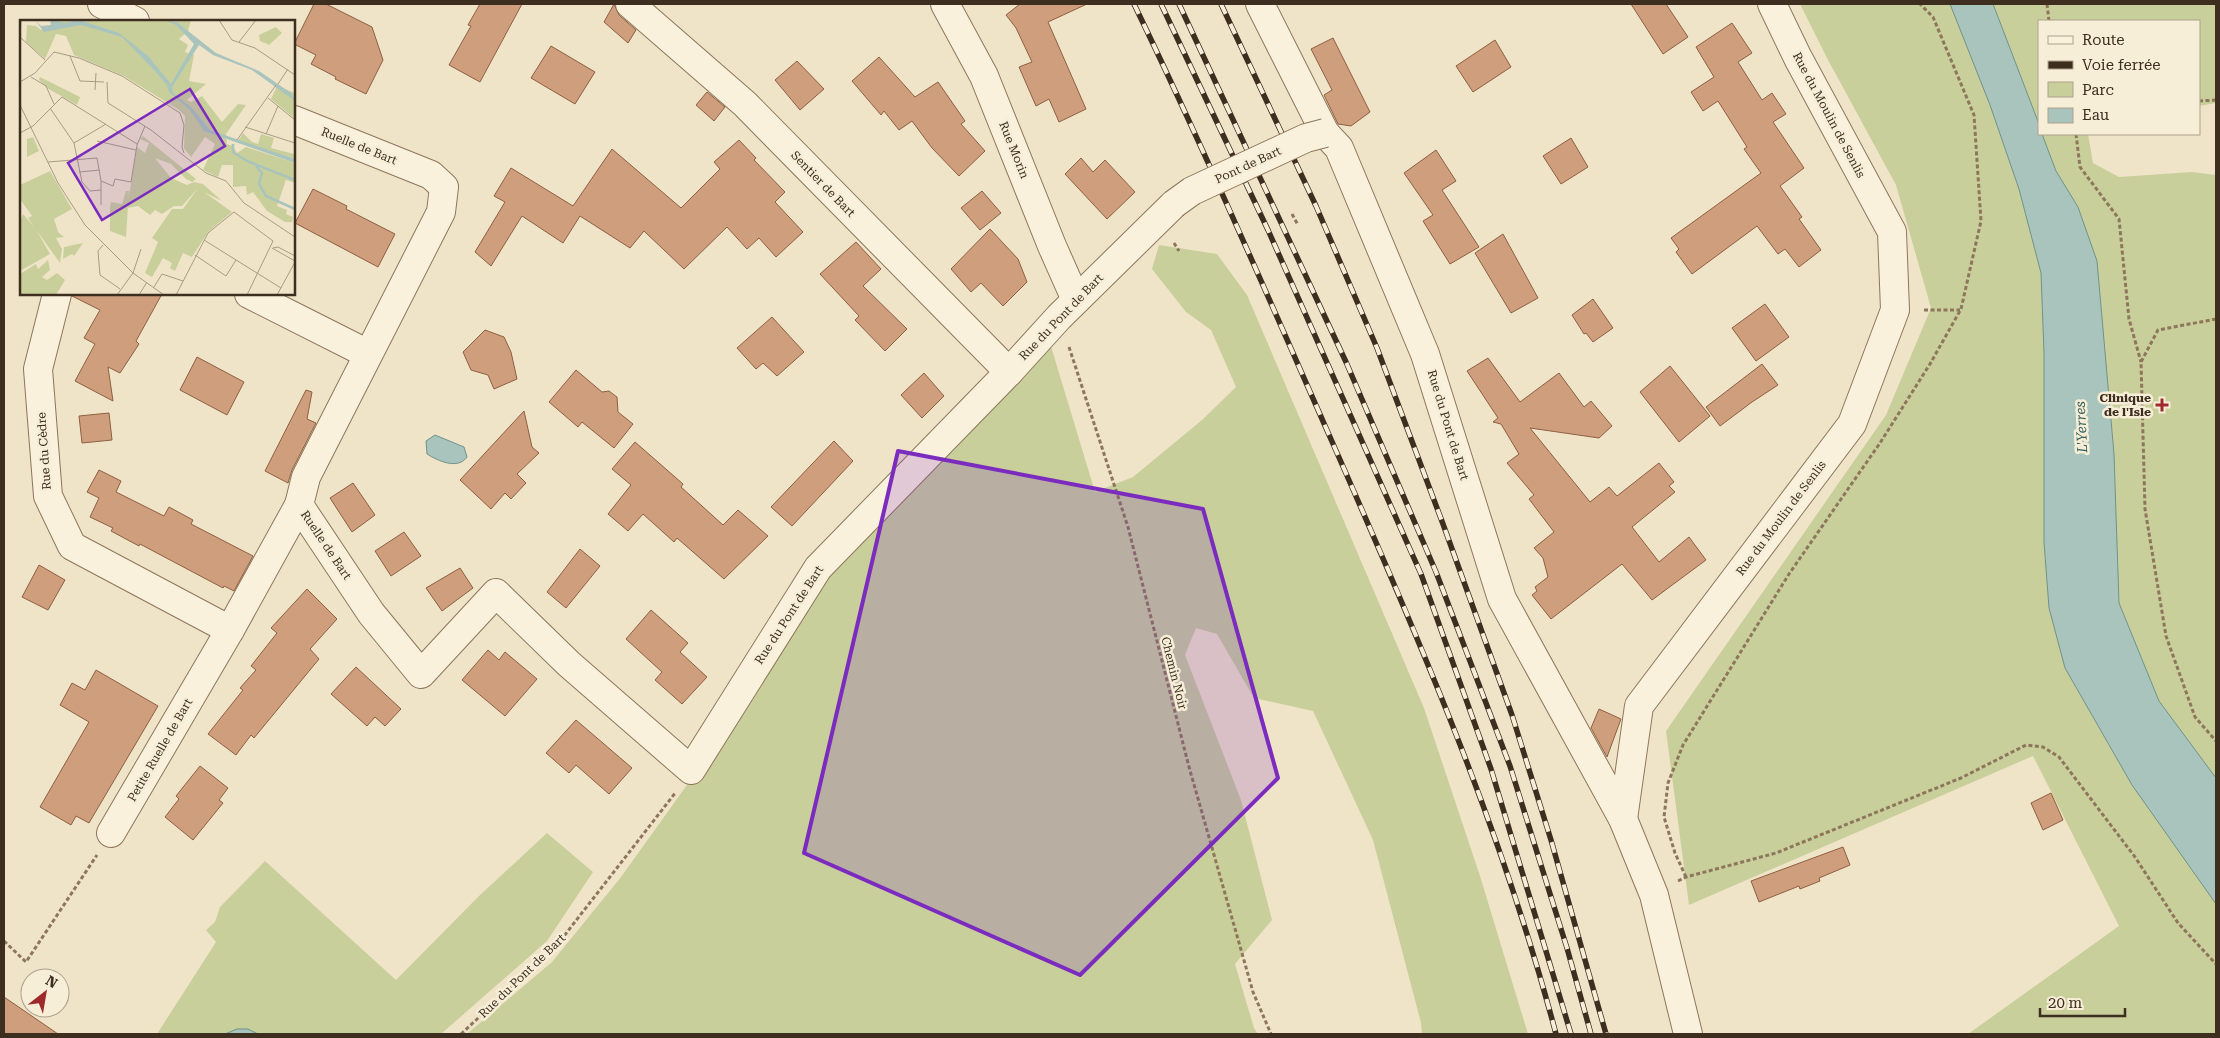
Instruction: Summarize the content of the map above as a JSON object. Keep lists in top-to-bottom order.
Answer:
{
  "streets": {
    "street": [
      "Rue du Moulin de Senlis",
      "Ruelle de Bart",
      "Rue Morin",
      "Pont de Bart",
      "Sentier de Bart",
      "Rue du Pont de Bart",
      "Rue du Cèdre",
      "Petite Ruelle de Bart"
    ],
    "path": ["Chemin Noir"]
  },
  "crossings": [
    ["Rue du Moulin de Senlis", "Rue du Pont de Bart"],
    ["Ruelle de Bart", "Rue du Pont de Bart"],
    ["Ruelle de Bart", "Petite Ruelle de Bart"],
    ["Rue Morin", "Rue du Pont de Bart"],
    ["Rue Morin", "Chemin Noir"],
    ["Pont de Bart", "Rue du Pont de Bart"],
    ["Sentier de Bart", "Rue du Pont de Bart"],
    ["Rue du Pont de Bart", "Chemin Noir"],
    ["Rue du Cèdre", "Petite Ruelle de Bart"]
  ],
  "water": ["L'Yerres"],
  "places": {
    "health": ["Clinique de l'Isle"]
  },
  "legend": [
    "Route",
    "Voie ferrée",
    "Parc",
    "Eau"
  ],
  "scale_bar": "20 m",
  "north": "top right"
}
